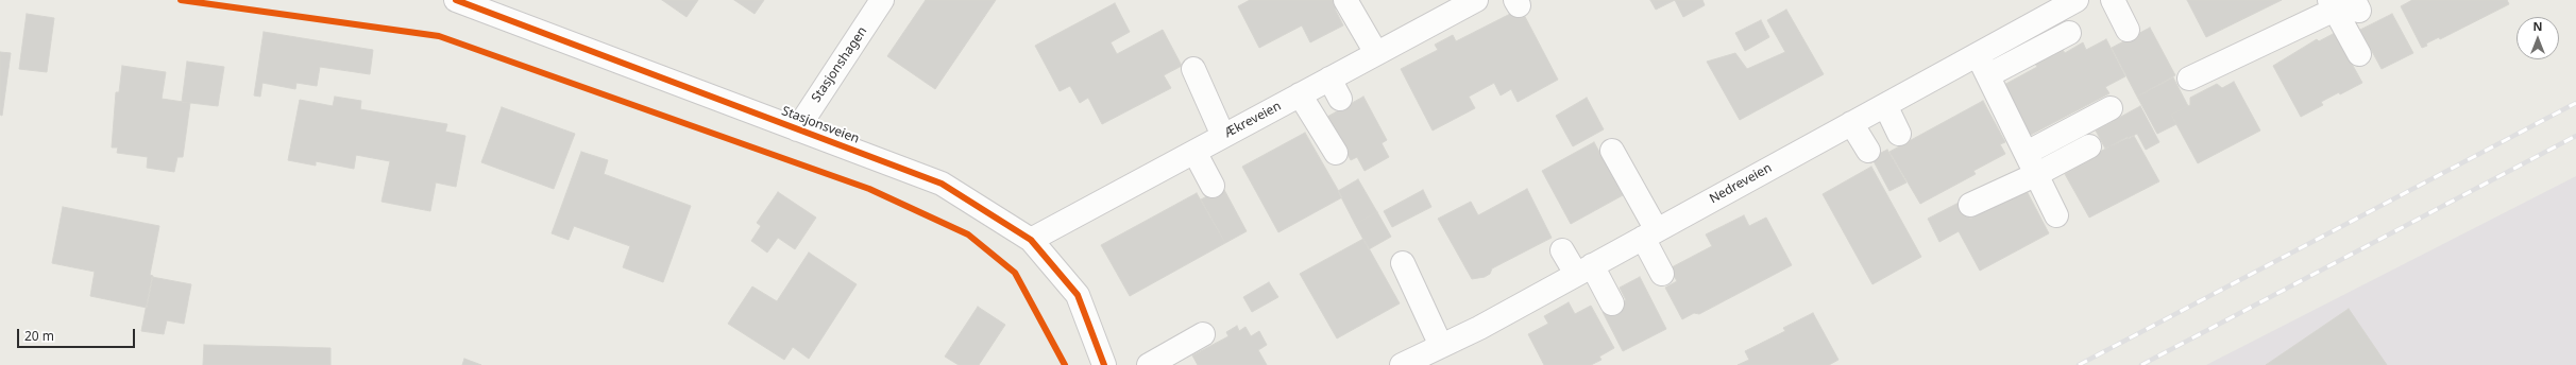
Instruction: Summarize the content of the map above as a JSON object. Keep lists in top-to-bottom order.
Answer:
{
  "streets": {
    "street": [
      "Stasjonshagen",
      "Ækreveien",
      "Stasjonsveien",
      "Nedreveien"
    ]
  },
  "crossings": [
    ["Stasjonshagen", "Stasjonsveien"],
    ["Ækreveien", "Stasjonsveien"]
  ],
  "scale_bar": "20 m",
  "north": "top"
}
